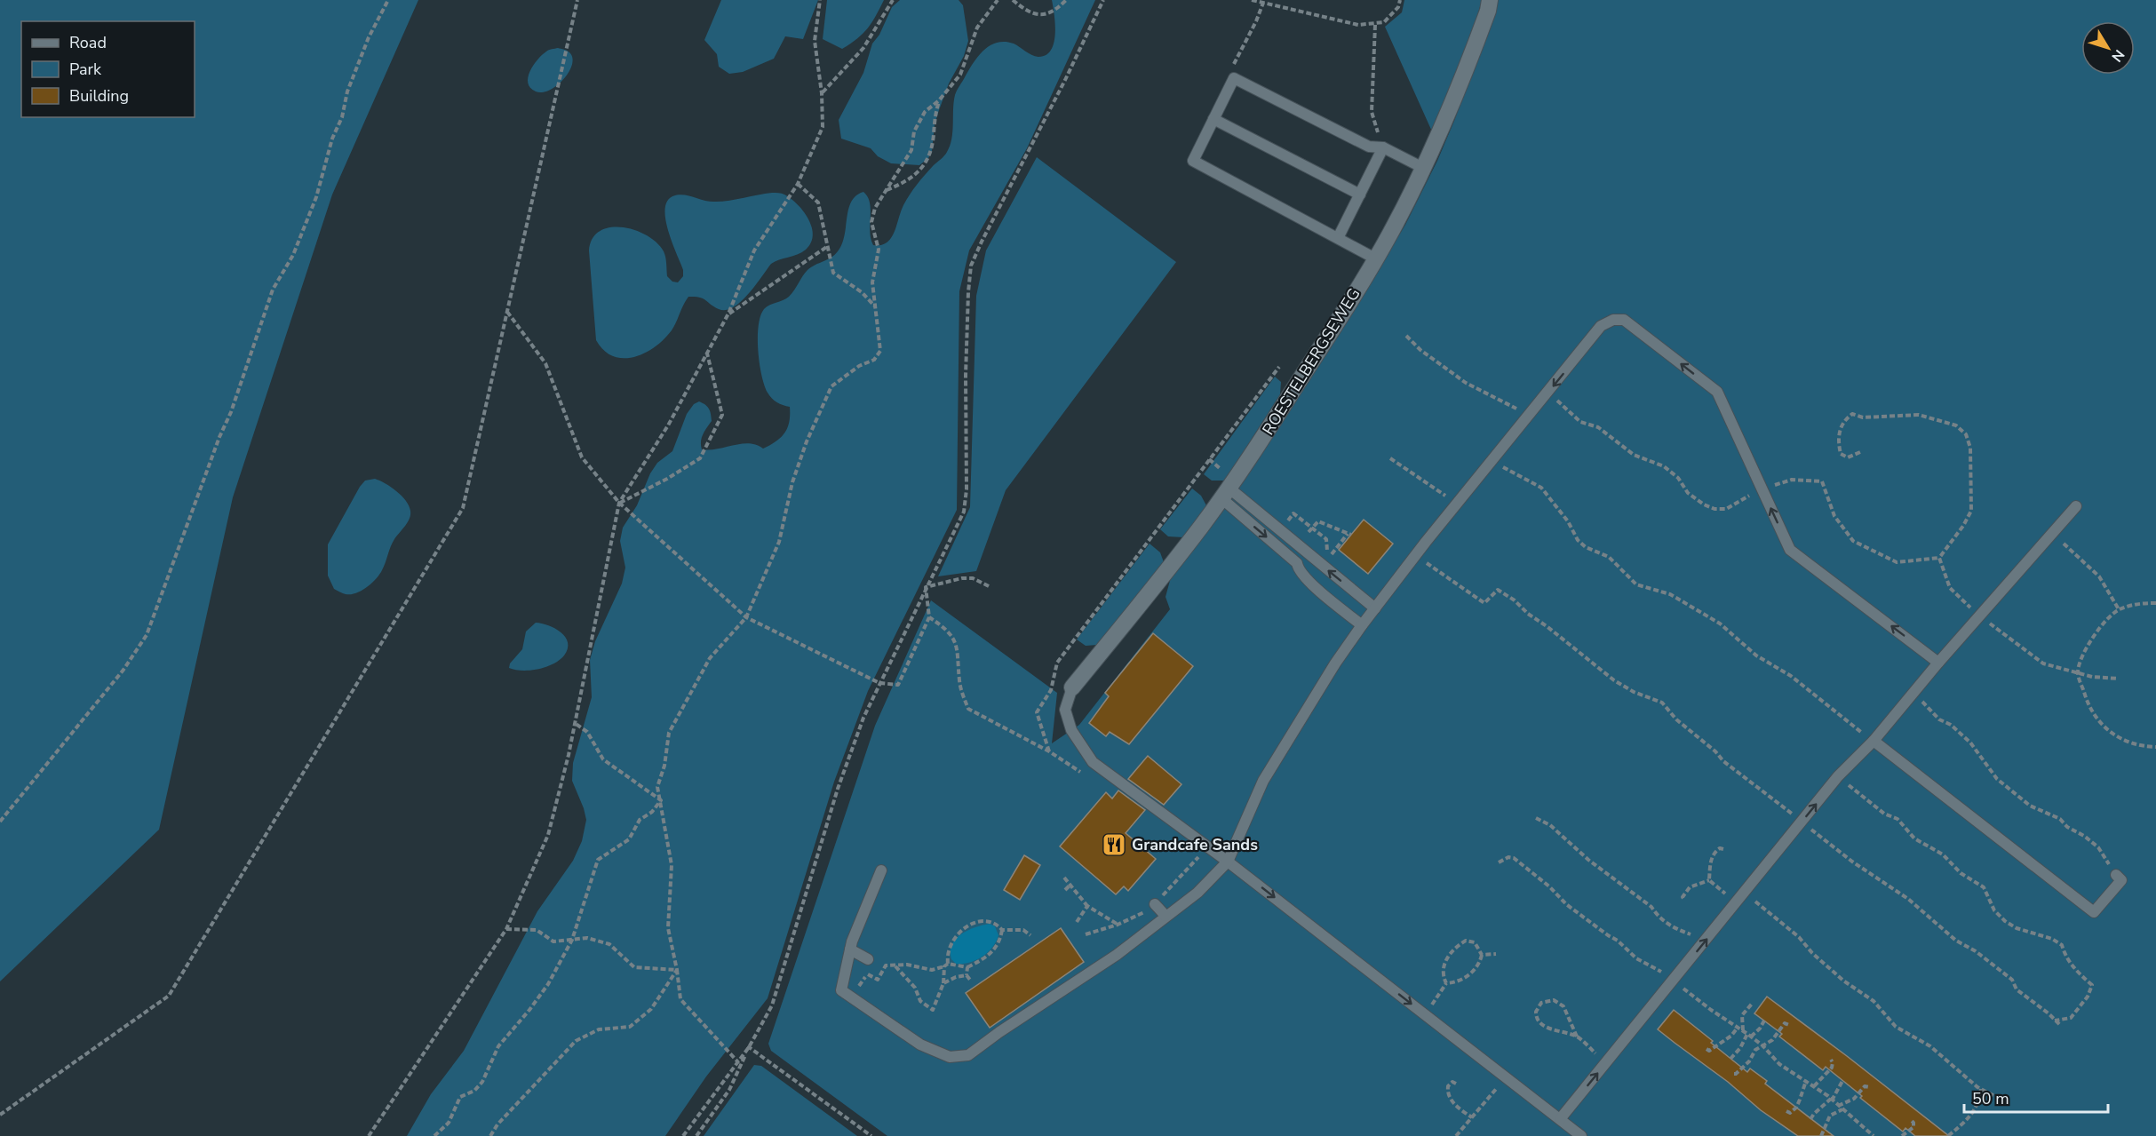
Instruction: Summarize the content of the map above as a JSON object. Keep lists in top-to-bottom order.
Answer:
{
  "streets": {
    "street": ["ROESTELBERGSEWEG"]
  },
  "places": {
    "restaurant": ["Grandcafe Sands"]
  },
  "legend": ["Road", "Park", "Building"],
  "scale_bar": "50 m",
  "north": "bottom right"
}
